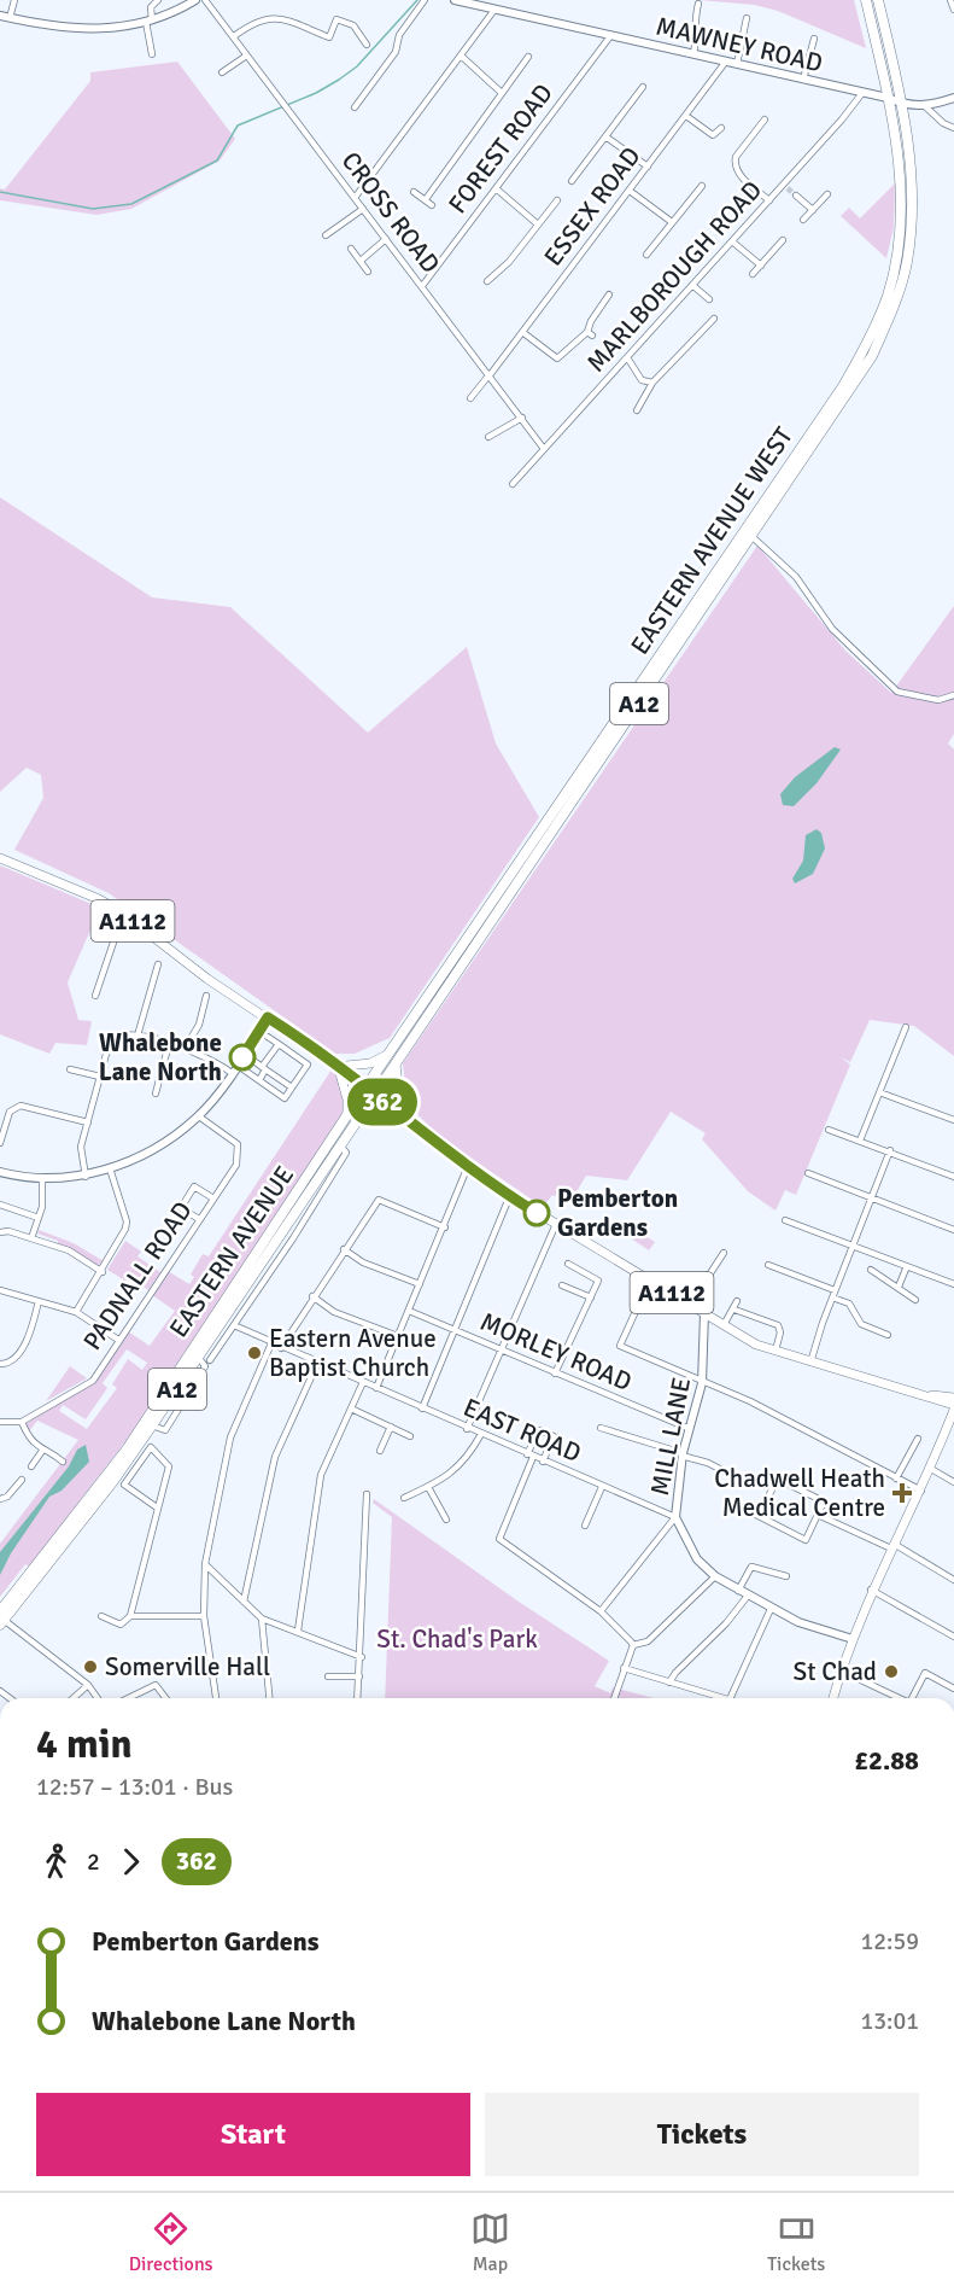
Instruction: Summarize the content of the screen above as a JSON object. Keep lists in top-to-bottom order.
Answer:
{
  "streets": {
    "highway": ["EASTERN AVENUE WEST", "A12", "EASTERN AVENUE"],
    "main road": ["A1112"],
    "street": [
      "MAWNEY ROAD",
      "FOREST ROAD",
      "ESSEX ROAD",
      "CROSS ROAD",
      "MARLBOROUGH ROAD",
      "PADNALL ROAD",
      "MORLEY ROAD",
      "EAST ROAD",
      "MILL LANE"
    ]
  },
  "crossings": [
    ["MAWNEY ROAD", "FOREST ROAD"],
    ["MAWNEY ROAD", "ESSEX ROAD"],
    ["MAWNEY ROAD", "MARLBOROUGH ROAD"],
    ["MAWNEY ROAD", "EASTERN AVENUE WEST"],
    ["FOREST ROAD", "CROSS ROAD"],
    ["ESSEX ROAD", "CROSS ROAD"],
    ["CROSS ROAD", "MARLBOROUGH ROAD"],
    ["EASTERN AVENUE WEST", "A12"],
    ["EASTERN AVENUE WEST", "A1112"],
    ["EASTERN AVENUE WEST", "EASTERN AVENUE"],
    ["A12", "A1112"],
    ["A12", "EASTERN AVENUE"],
    ["A1112", "EASTERN AVENUE"],
    ["A1112", "MILL LANE"],
    ["EASTERN AVENUE", "EAST ROAD"],
    ["MORLEY ROAD", "MILL LANE"],
    ["EAST ROAD", "MILL LANE"]
  ],
  "parks": ["St. Chad's Park"],
  "places": {
    "other": [
      "Whalebone Lane North",
      "Pemberton Gardens",
      "Eastern Avenue Baptist Church",
      "Somerville Hall",
      "St Chad"
    ],
    "health": ["Chadwell Heath Medical Centre"]
  },
  "lines": ["bus line 362"],
  "page": {
    "on_map": "362",
    "heading": ["4 min", "12:57 – 13:01 · Bus", "£2.88"],
    "legs": ["2", "362"],
    "list": [
      {
        "name": "Pemberton Gardens",
        "value": "12:59"
      },
      {
        "name": "Whalebone Lane North",
        "value": "13:01"
      }
    ],
    "buttons": ["Start", "Tickets"],
    "tabs": ["Directions", "Map", "Tickets"]
  }
}
